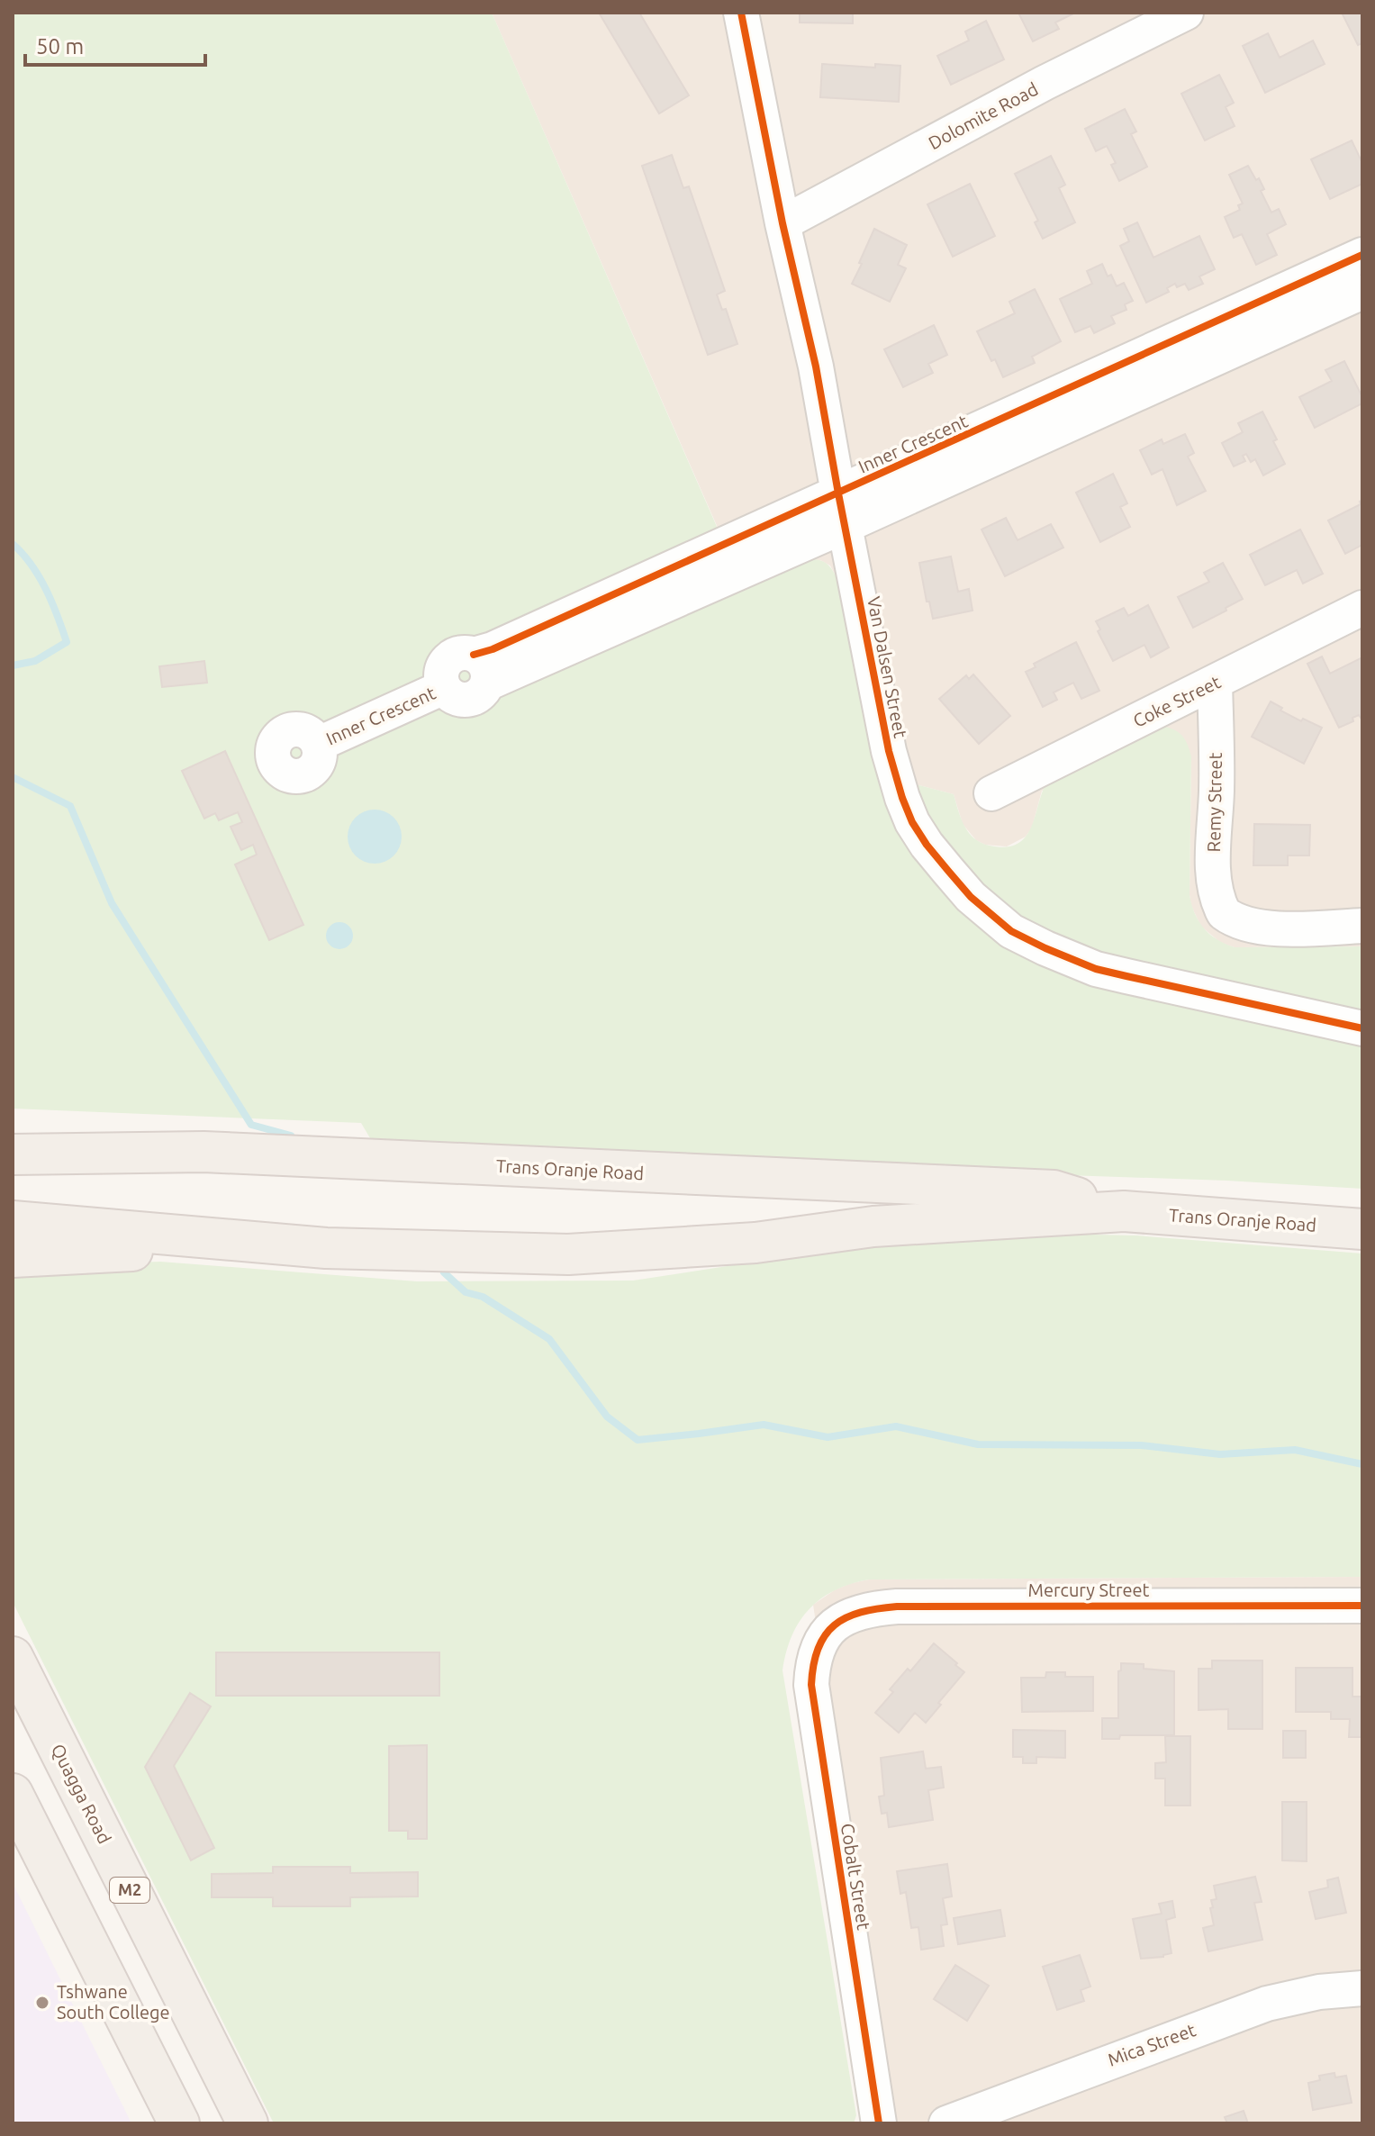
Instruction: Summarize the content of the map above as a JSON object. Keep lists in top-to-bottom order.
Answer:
{
  "streets": {
    "main road": ["Trans Oranje Road", "Quagga Road", "M2"],
    "street": [
      "Dolomite Road",
      "Inner Crescent",
      "Van Dalsen Street",
      "Coke Street",
      "Remy Street",
      "Mercury Street",
      "Cobalt Street",
      "Mica Street"
    ]
  },
  "crossings": [
    ["Dolomite Road", "Van Dalsen Street"],
    ["Inner Crescent", "Van Dalsen Street"],
    ["Coke Street", "Remy Street"],
    ["Mercury Street", "Cobalt Street"]
  ],
  "places": ["Tshwane South College"],
  "scale_bar": "50 m"
}
